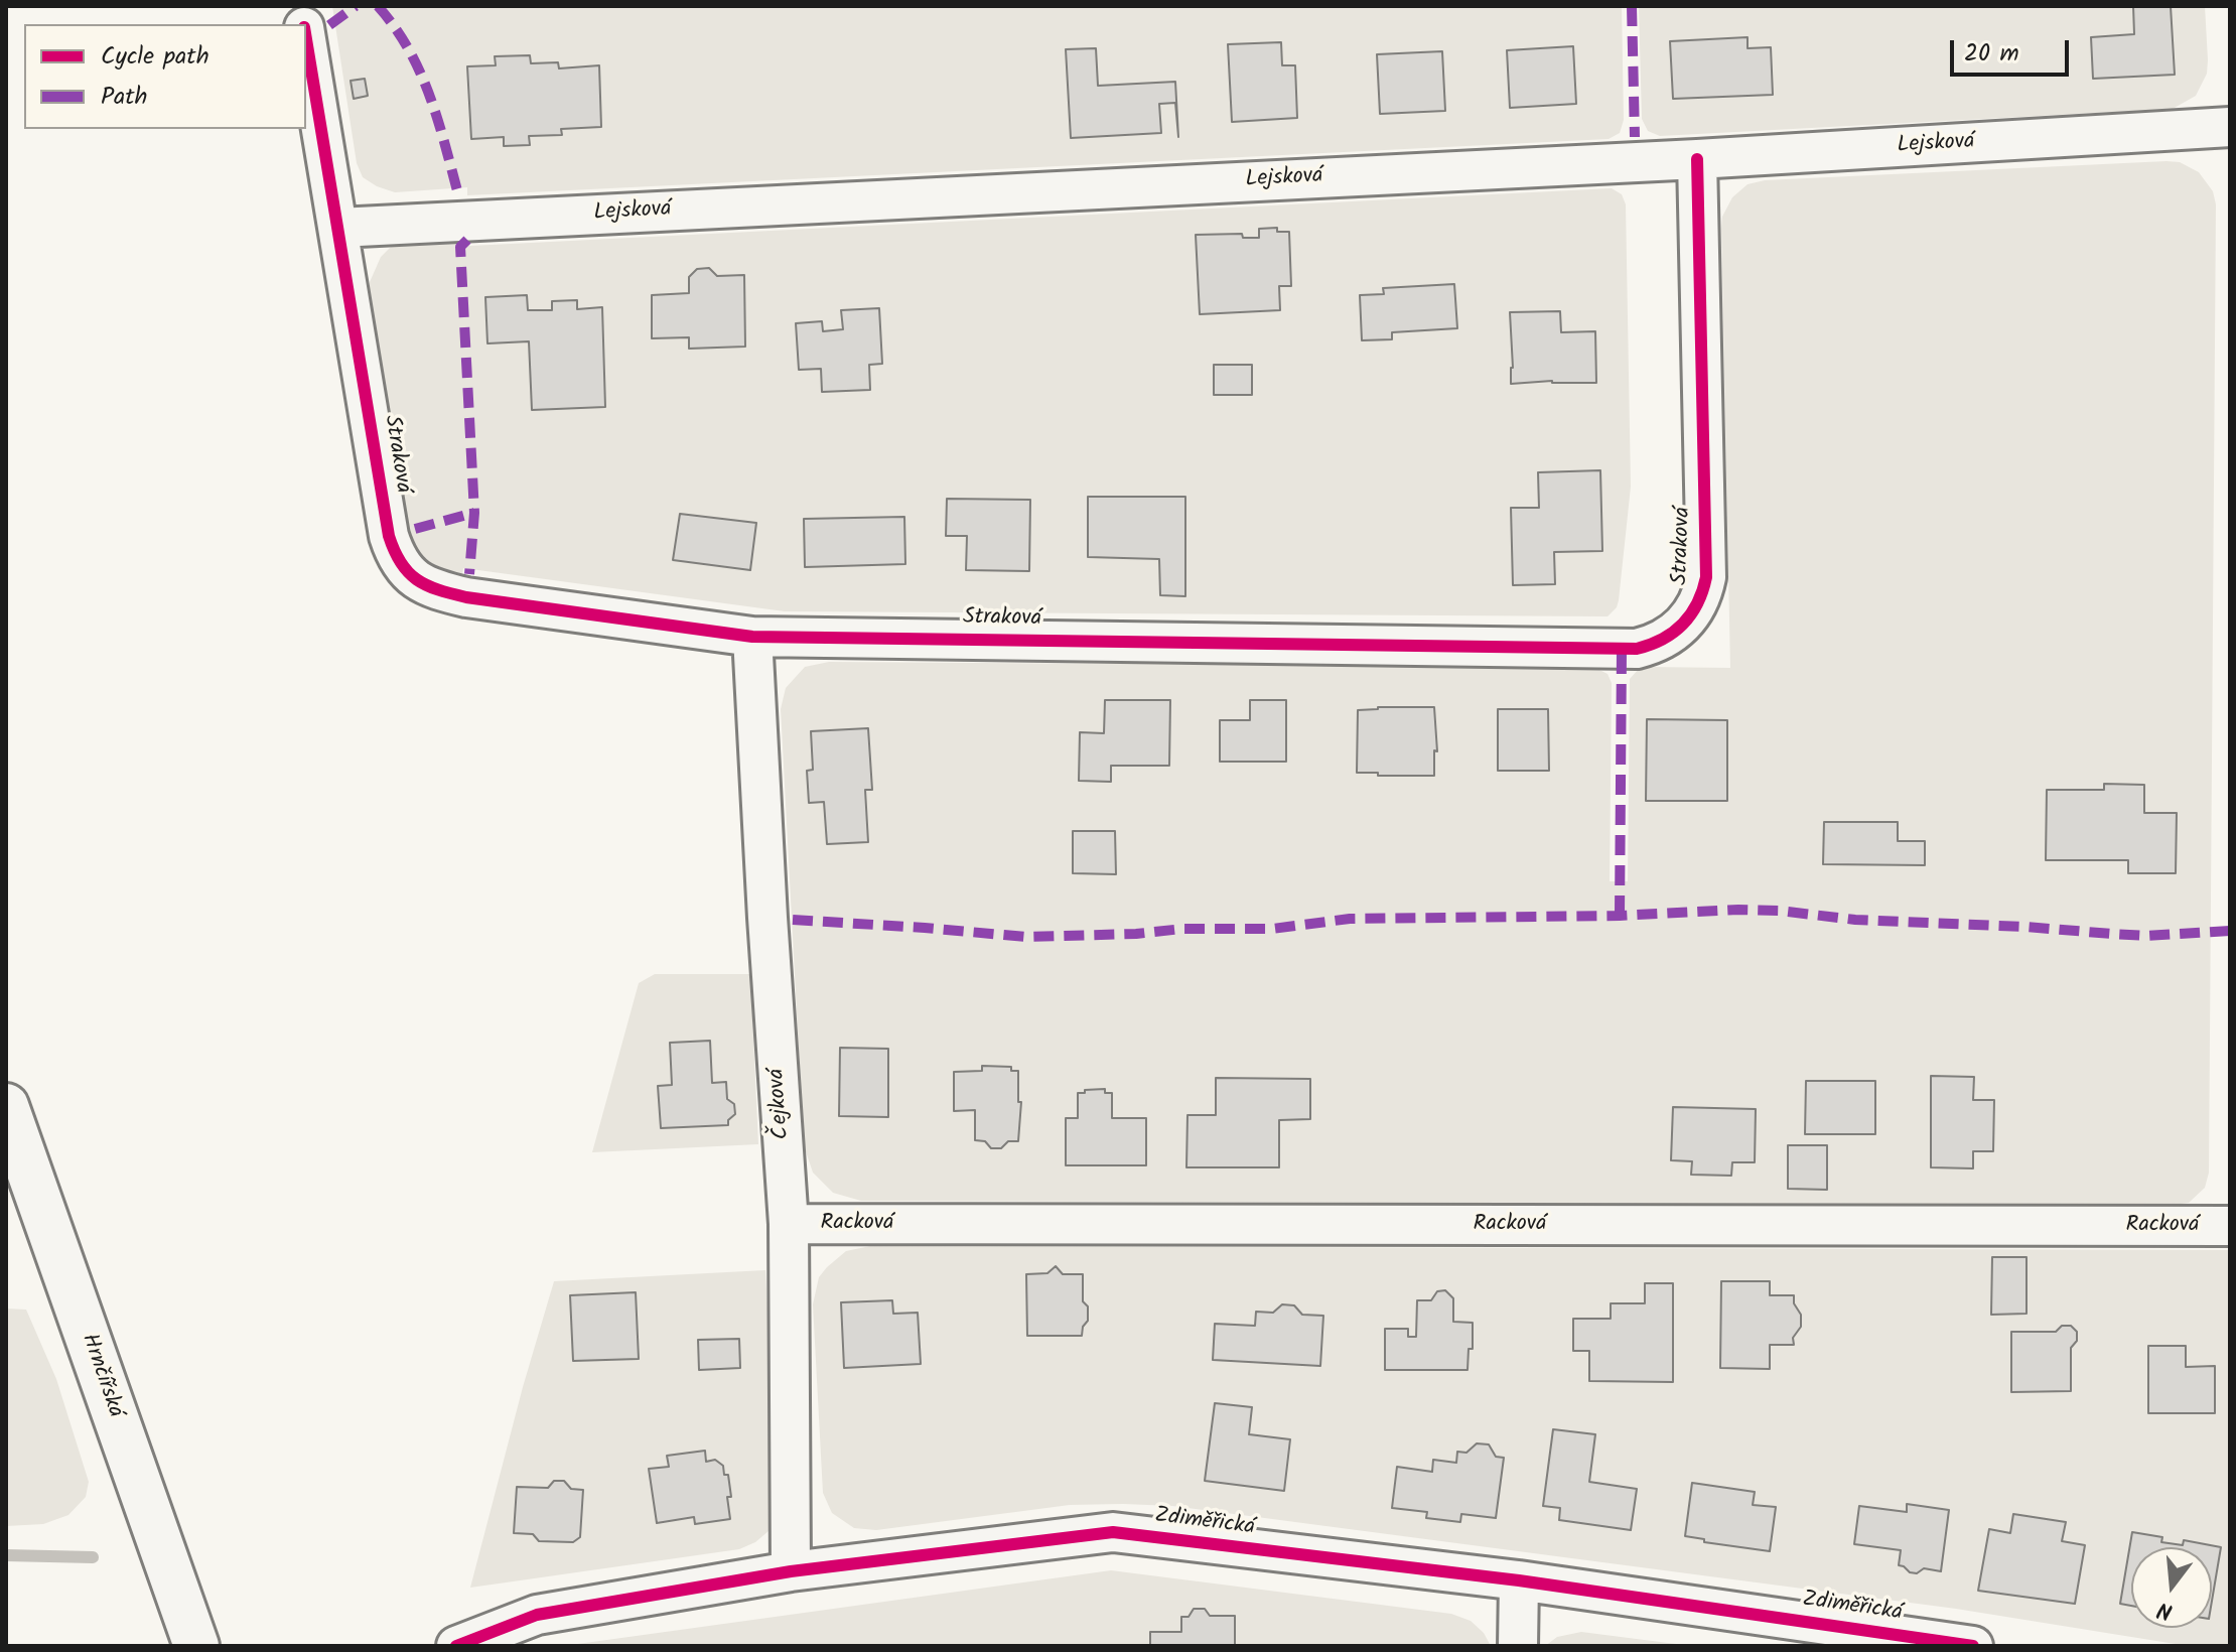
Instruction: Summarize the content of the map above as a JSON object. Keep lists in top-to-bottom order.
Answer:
{
  "streets": {
    "street": [
      "Lejsková",
      "Straková",
      "Čejková",
      "Racková",
      "Hrnčířská",
      "Zdiměřická"
    ]
  },
  "crossings": [
    ["Lejsková", "Straková"],
    ["Straková", "Čejková"],
    ["Čejková", "Racková"],
    ["Čejková", "Zdiměřická"]
  ],
  "legend": ["Cycle path", "Path"],
  "scale_bar": "20 m",
  "north": "bottom"
}
